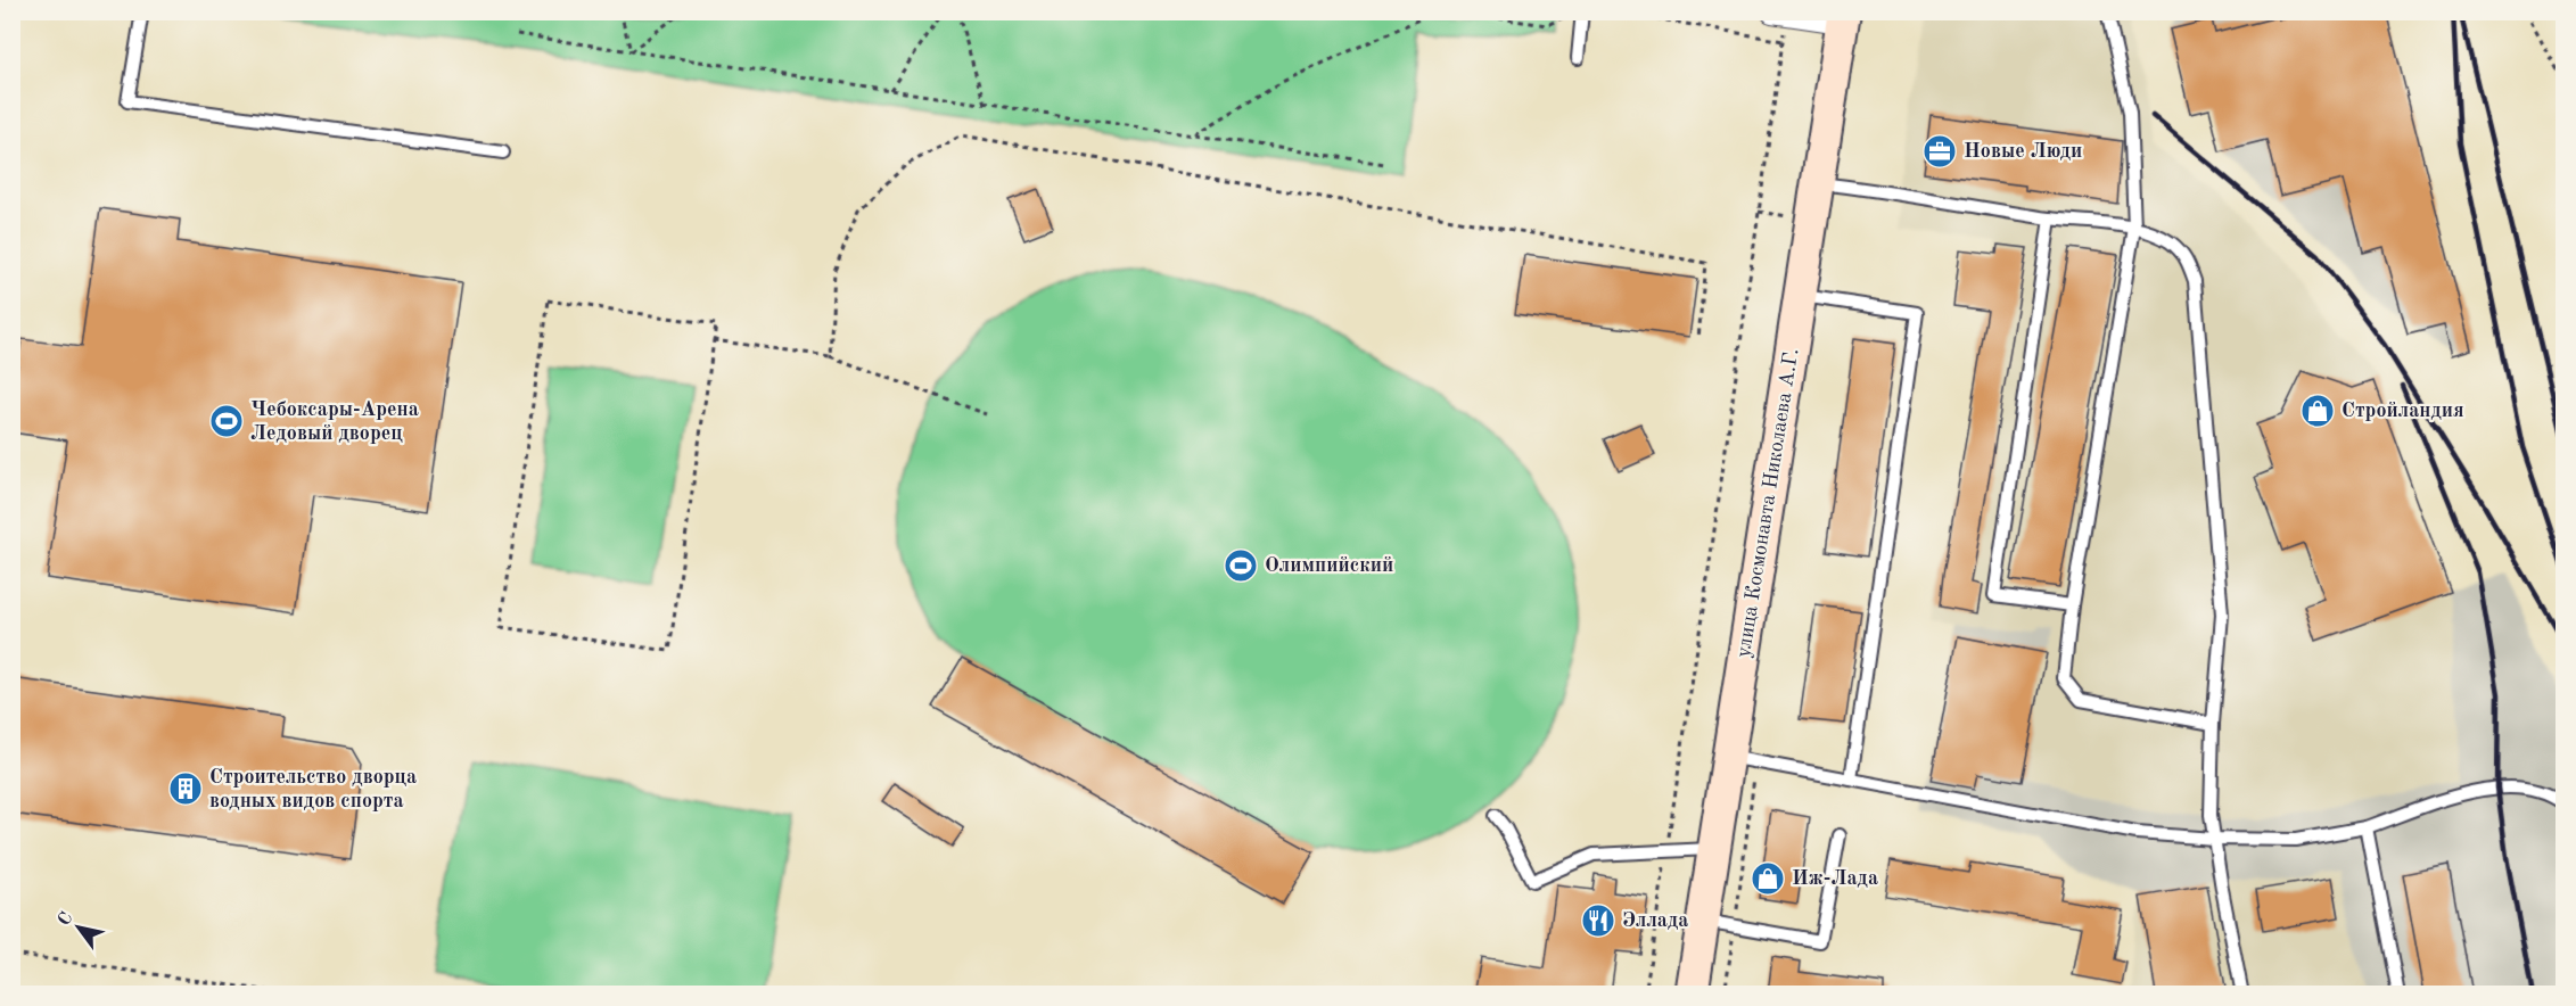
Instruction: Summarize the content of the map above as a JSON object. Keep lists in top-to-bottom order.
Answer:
{
  "streets": {
    "street": ["улица Космонавта Николаева А.Г."]
  },
  "places": {
    "office": ["Новые Люди"],
    "shop": ["Стройландия", "Иж-Лада"],
    "sports": ["Чебоксары-Арена Ледовый дворец", "Олимпийский"],
    "building": ["Строительство дворца водных видов спорта"],
    "restaurant": ["Эллада"]
  },
  "north": "top left"
}
